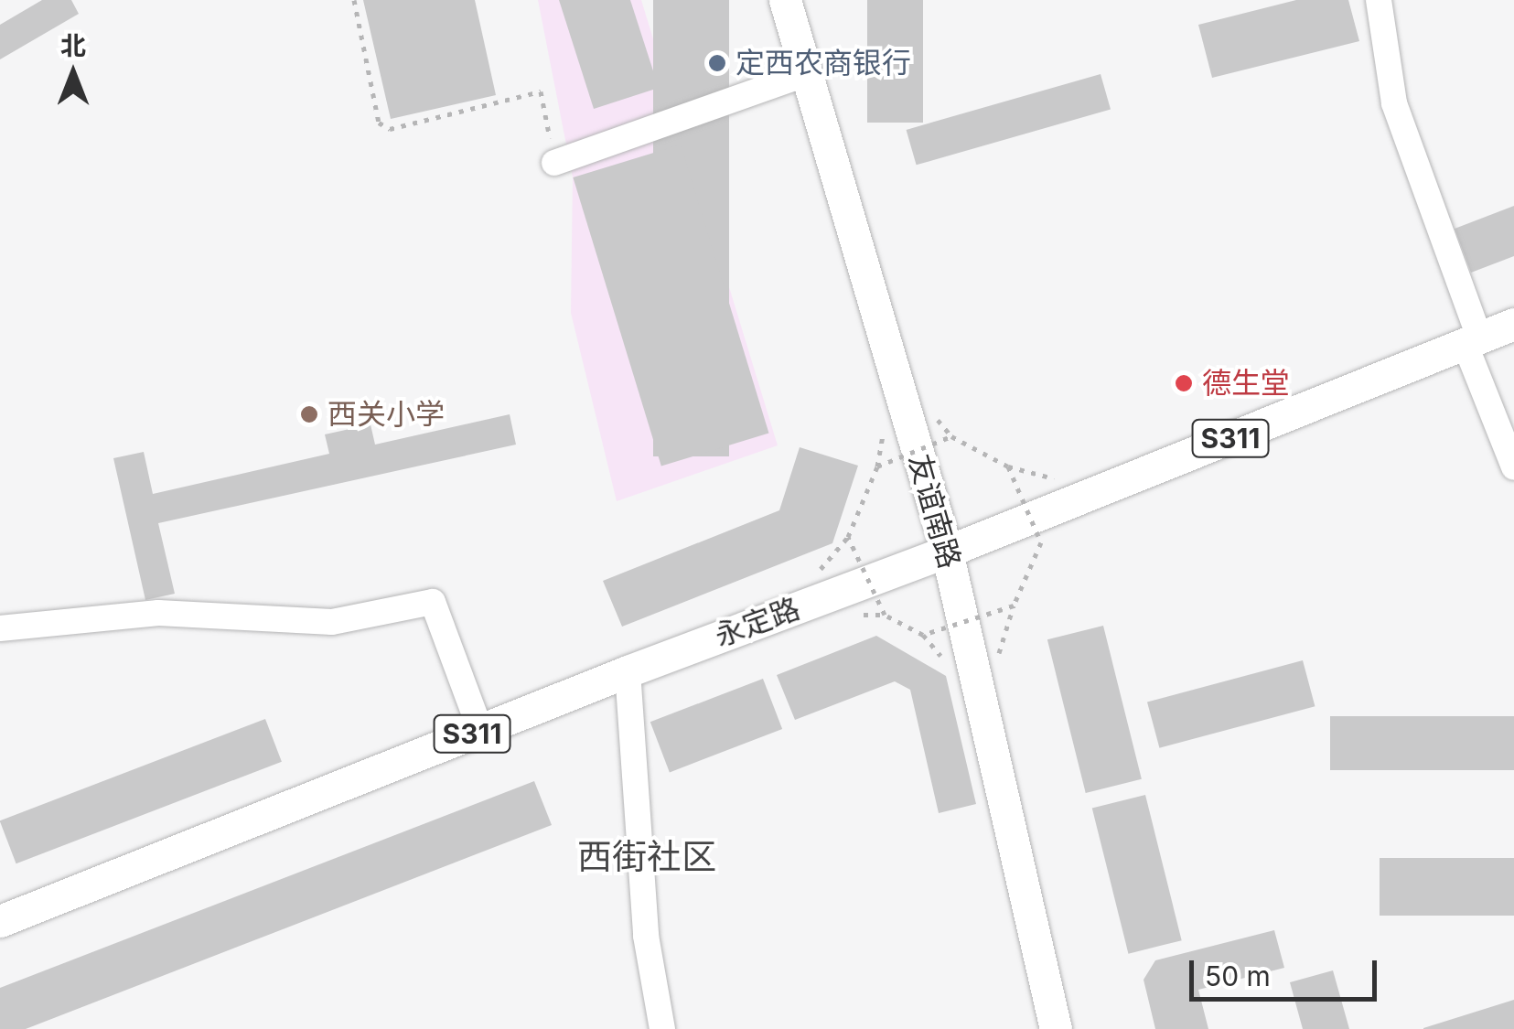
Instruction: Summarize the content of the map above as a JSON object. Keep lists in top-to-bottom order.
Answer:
{
  "streets": {
    "main road": ["S311", "友谊南路", "永定路"]
  },
  "crossings": [
    ["友谊南路", "永定路"]
  ],
  "districts": ["西街社区"],
  "places": ["定西农商银行", "德生堂", "西关小学"],
  "scale_bar": "50 m",
  "north": "top"
}
